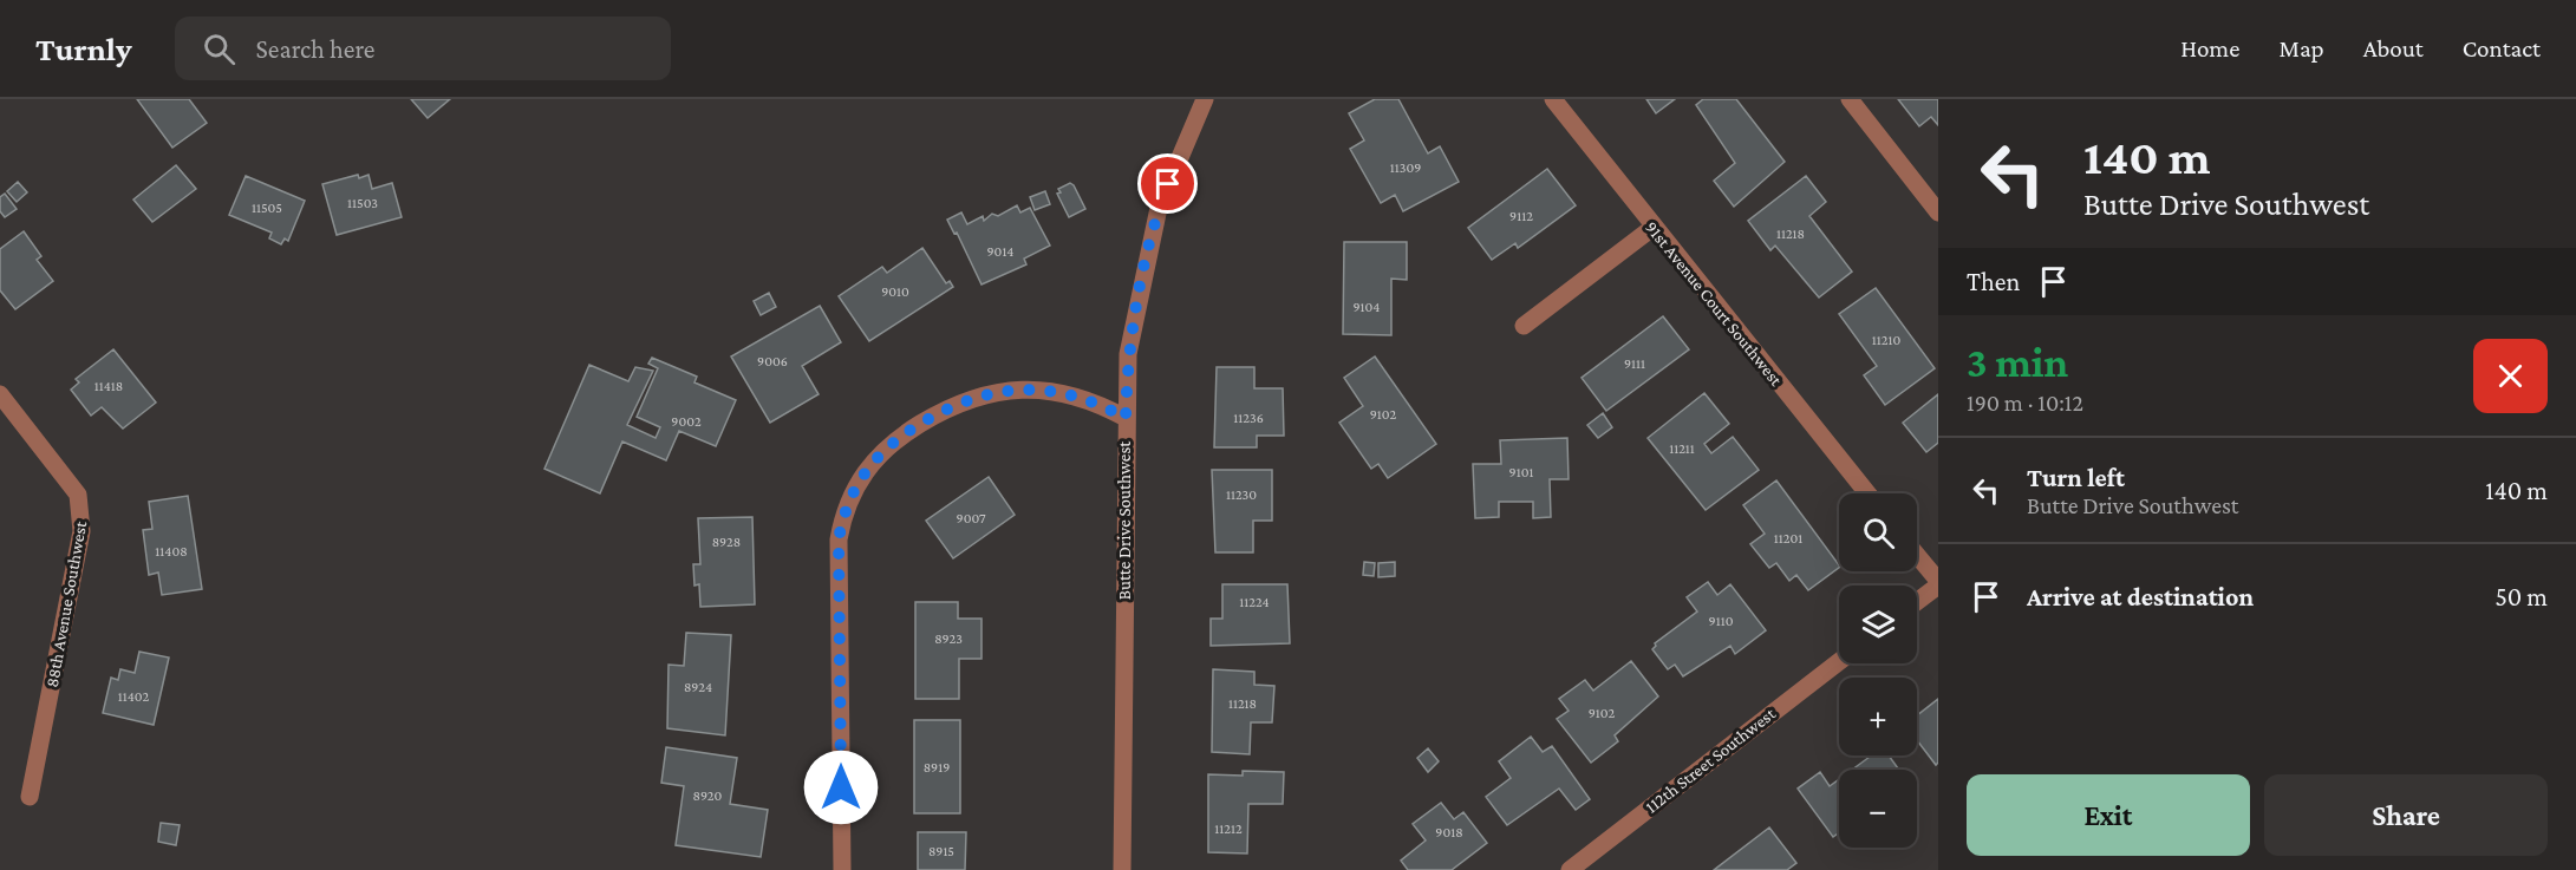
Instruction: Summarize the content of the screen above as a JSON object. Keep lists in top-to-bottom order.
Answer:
{
  "streets": {
    "street": [
      "91st Avenue Court Southwest",
      "Butte Drive Southwest",
      "88th Avenue Southwest",
      "112th Street Southwest"
    ]
  },
  "house_numbers": [
    "11309",
    "11503",
    "11505",
    "9112",
    "11218",
    "9014",
    "9010",
    "9104",
    "11210",
    "9006",
    "9111",
    "11418",
    "9102",
    "11236",
    "9002",
    "11211",
    "9101",
    "11230",
    "9007",
    "11201",
    "8928",
    "11408",
    "11224",
    "9110",
    "8923",
    "8924",
    "11402",
    "11218",
    "9102",
    "8919",
    "8920",
    "11212",
    "9018",
    "8915"
  ],
  "page": {
    "header": "Turnly",
    "search": "Search here",
    "nav": [
      "Home",
      "Map",
      "About",
      "Contact"
    ],
    "turn": ["140 m", "Butte Drive Southwest"],
    "then": "Then",
    "heading": ["3 min", "190 m · 10:12"],
    "list": [
      {
        "name": "Turn left",
        "note": "Butte Drive Southwest",
        "value": "140 m"
      },
      {
        "name": "Arrive at destination",
        "value": "50 m"
      }
    ],
    "map_buttons": ["+", "−"],
    "buttons": ["Exit", "Share"]
  }
}
